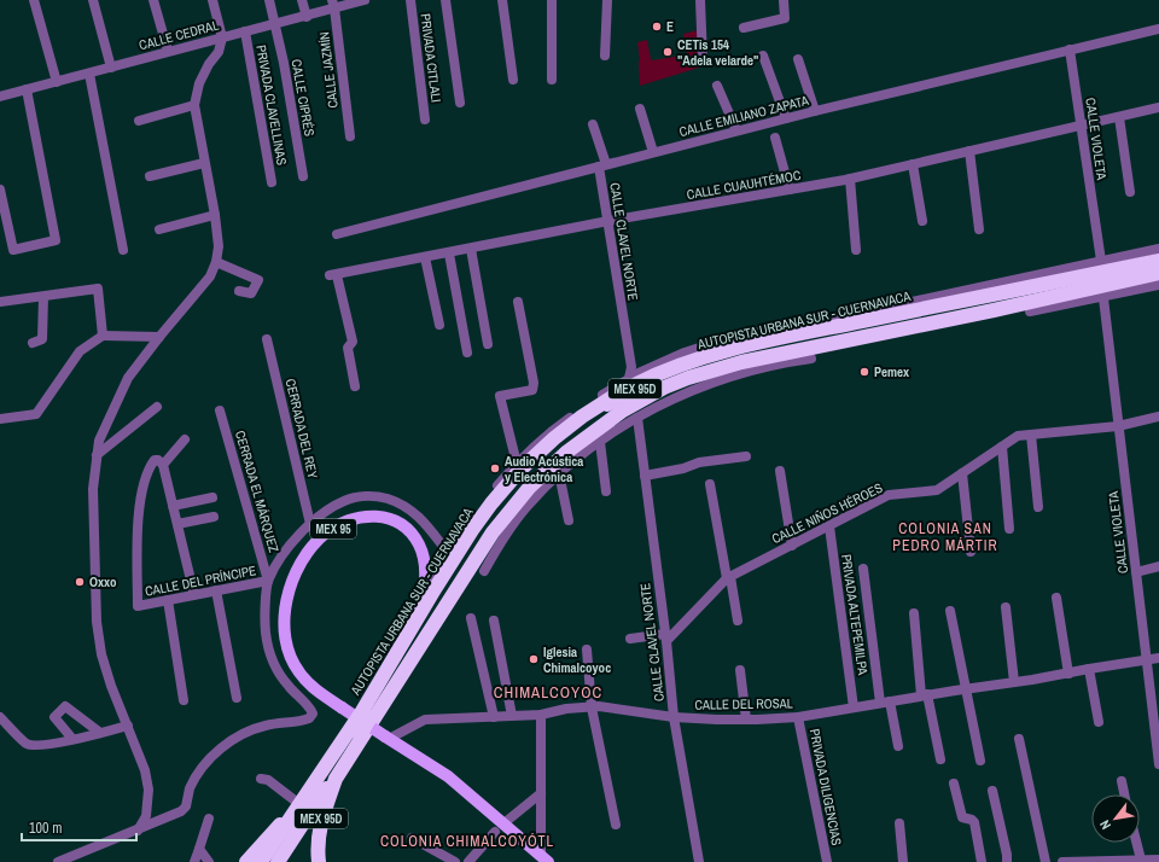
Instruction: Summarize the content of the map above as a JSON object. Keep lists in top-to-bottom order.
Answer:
{
  "streets": {
    "highway": ["AUTOPISTA URBANA SUR - CUERNAVACA", "MEX 95D"],
    "main road": ["MEX 95"],
    "street": [
      "CALLE CEDRAL",
      "PRIVADA CITLALI",
      "CALLE JAZMÍN",
      "CALLE CIPRÉS",
      "PRIVADA CLAVELLINAS",
      "CALLE EMILIANO ZAPATA",
      "CALLE VIOLETA",
      "CALLE CUAUHTÉMOC",
      "CALLE CLAVEL NORTE",
      "CERRADA DEL REY",
      "CERRADA EL MÁRQUEZ",
      "CALLE NIÑOS HÉROES",
      "CALLE DEL PRÍNCIPE",
      "PRIVADA ALTEPEMILPA",
      "CALLE DEL ROSAL",
      "PRIVADA DILIGENCIAS"
    ]
  },
  "crossings": [
    ["CALLE CEDRAL", "CALLE JAZMÍN"],
    ["CALLE CEDRAL", "CALLE CIPRÉS"],
    ["CALLE CEDRAL", "PRIVADA CLAVELLINAS"],
    ["CALLE EMILIANO ZAPATA", "CALLE VIOLETA"],
    ["CALLE EMILIANO ZAPATA", "CALLE CLAVEL NORTE"],
    ["CALLE VIOLETA", "CALLE CUAUHTÉMOC"],
    ["CALLE VIOLETA", "CALLE NIÑOS HÉROES"],
    ["CALLE VIOLETA", "CALLE DEL ROSAL"],
    ["CALLE CUAUHTÉMOC", "CALLE CLAVEL NORTE"],
    ["CALLE CLAVEL NORTE", "CALLE NIÑOS HÉROES"],
    ["CALLE CLAVEL NORTE", "CALLE DEL ROSAL"],
    ["AUTOPISTA URBANA SUR - CUERNAVACA", "MEX 95D"],
    ["MEX 95D", "MEX 95"],
    ["CERRADA EL MÁRQUEZ", "CALLE DEL PRÍNCIPE"],
    ["CALLE NIÑOS HÉROES", "PRIVADA ALTEPEMILPA"],
    ["MEX 95", "CALLE DEL ROSAL"],
    ["PRIVADA ALTEPEMILPA", "CALLE DEL ROSAL"],
    ["CALLE DEL ROSAL", "PRIVADA DILIGENCIAS"]
  ],
  "districts": ["COLONIA SAN PEDRO MÁRTIR", "CHIMALCOYOC", "COLONIA CHIMALCOYÓTL"],
  "places": [
    "E",
    "CETis 154 \"Adela velarde\"",
    "Pemex",
    "Audio Acústica y Electrónica",
    "Oxxo",
    "Iglesia Chimalcoyoc"
  ],
  "scale_bar": "100 m",
  "north": "bottom left"
}
